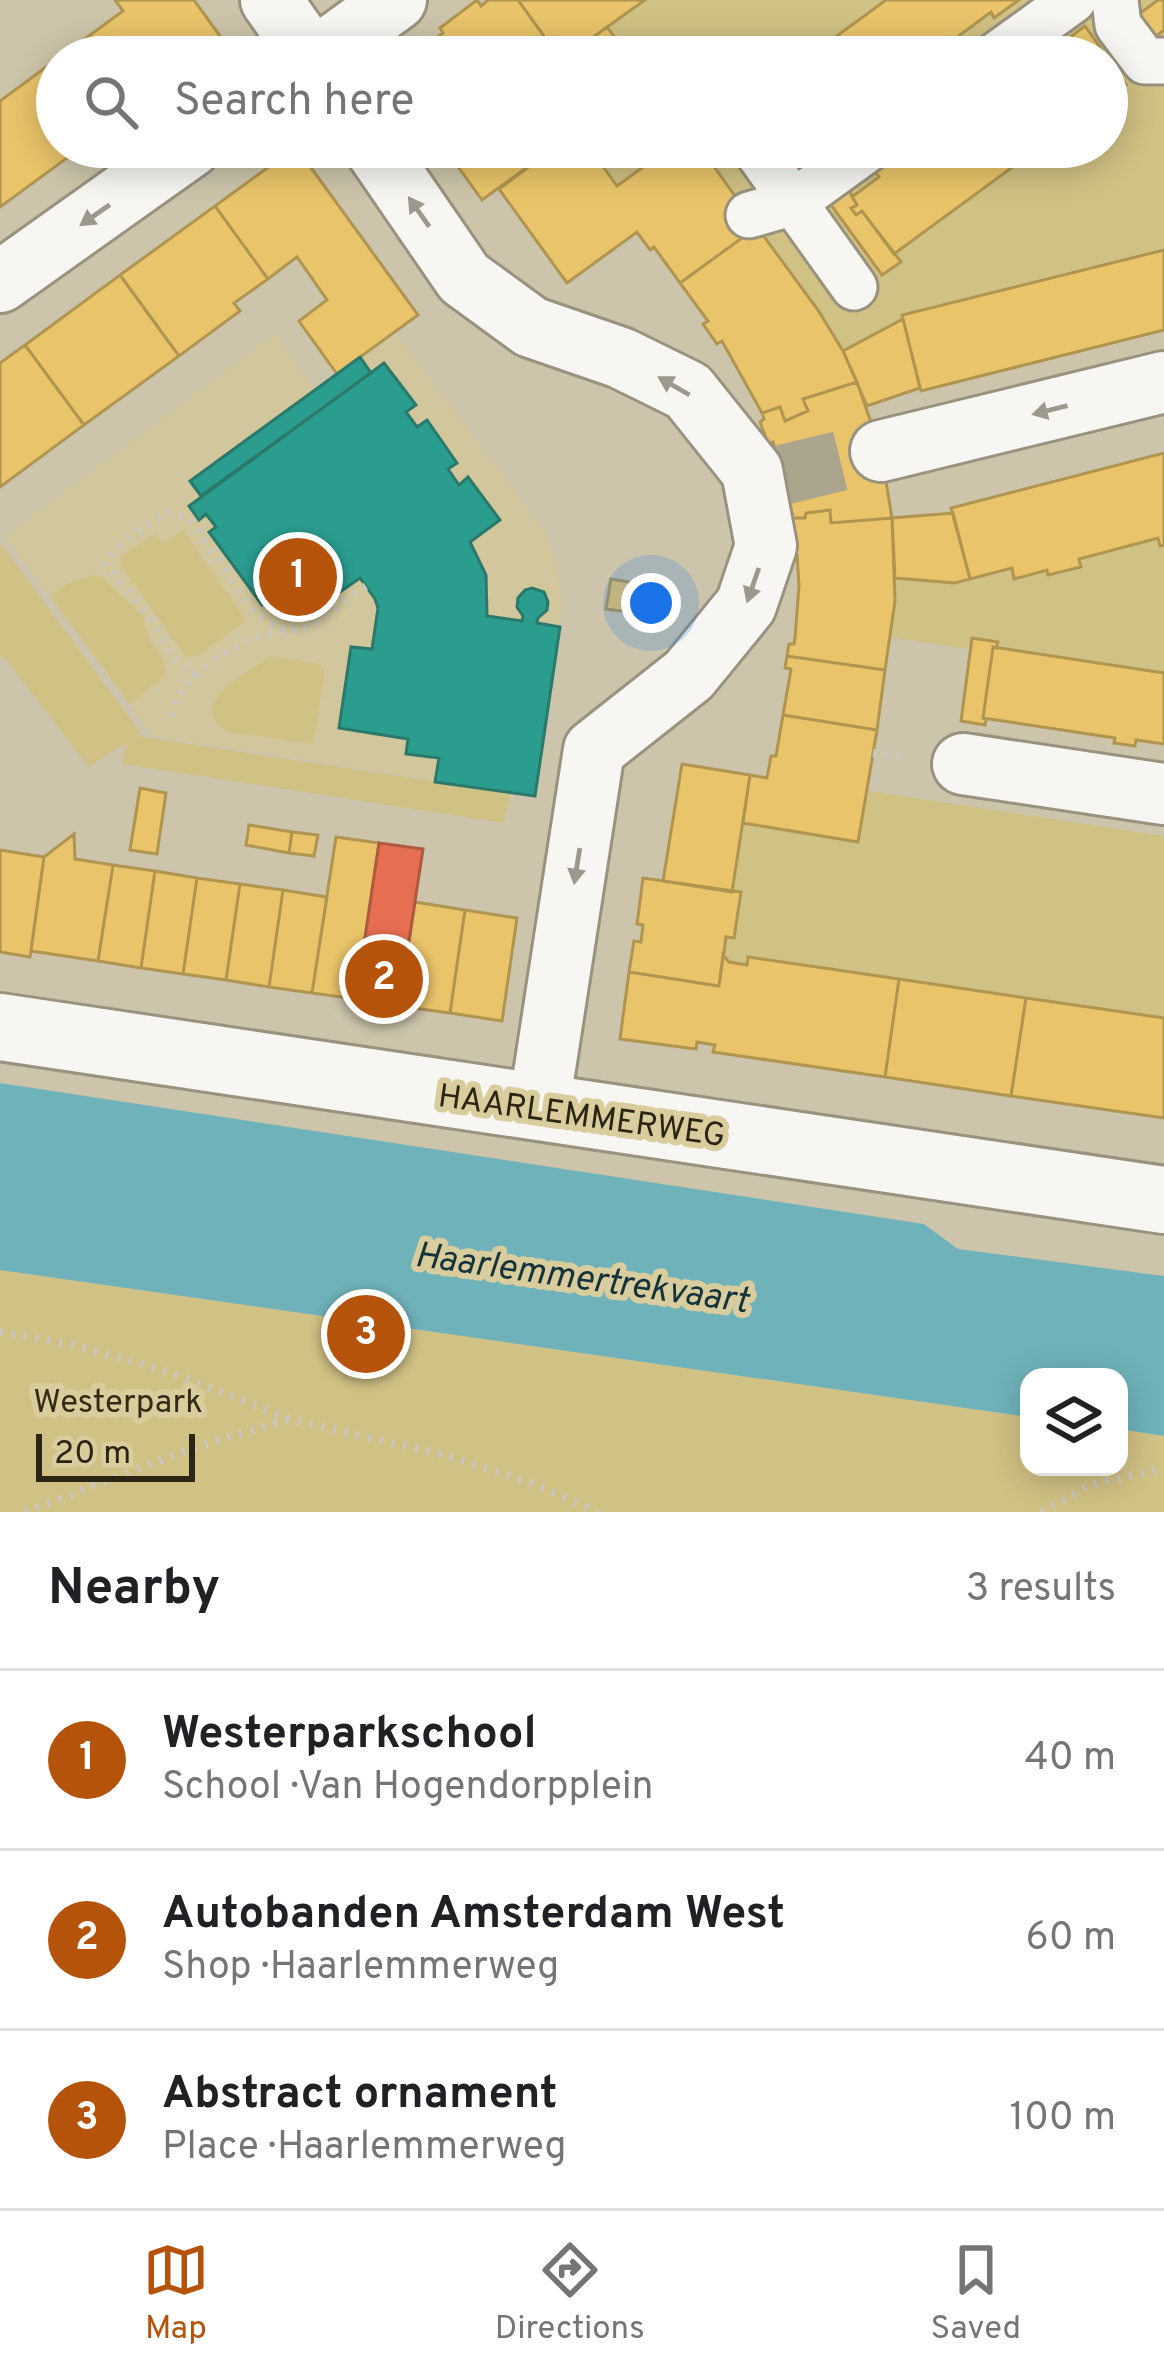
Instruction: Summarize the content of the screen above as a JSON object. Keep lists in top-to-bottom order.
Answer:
{
  "streets": {
    "main road": ["HAARLEMMERWEG"]
  },
  "water": ["Haarlemmertrekvaart"],
  "parks": ["Westerpark"],
  "scale_bar": "20 m",
  "page": {
    "search": "Search here",
    "pins": ["1", "2", "3"],
    "scale": "20 m",
    "heading": ["Nearby", "3 results"],
    "list": [
      {
        "mark": "1",
        "name": "Westerparkschool",
        "note": "School · Van Hogendorpplein",
        "value": "40 m"
      },
      {
        "mark": "2",
        "name": "Autobanden Amsterdam West",
        "note": "Shop · Haarlemmerweg",
        "value": "60 m"
      },
      {
        "mark": "3",
        "name": "Abstract ornament",
        "note": "Place · Haarlemmerweg",
        "value": "100 m"
      }
    ],
    "nav": ["Map", "Directions", "Saved"]
  }
}
